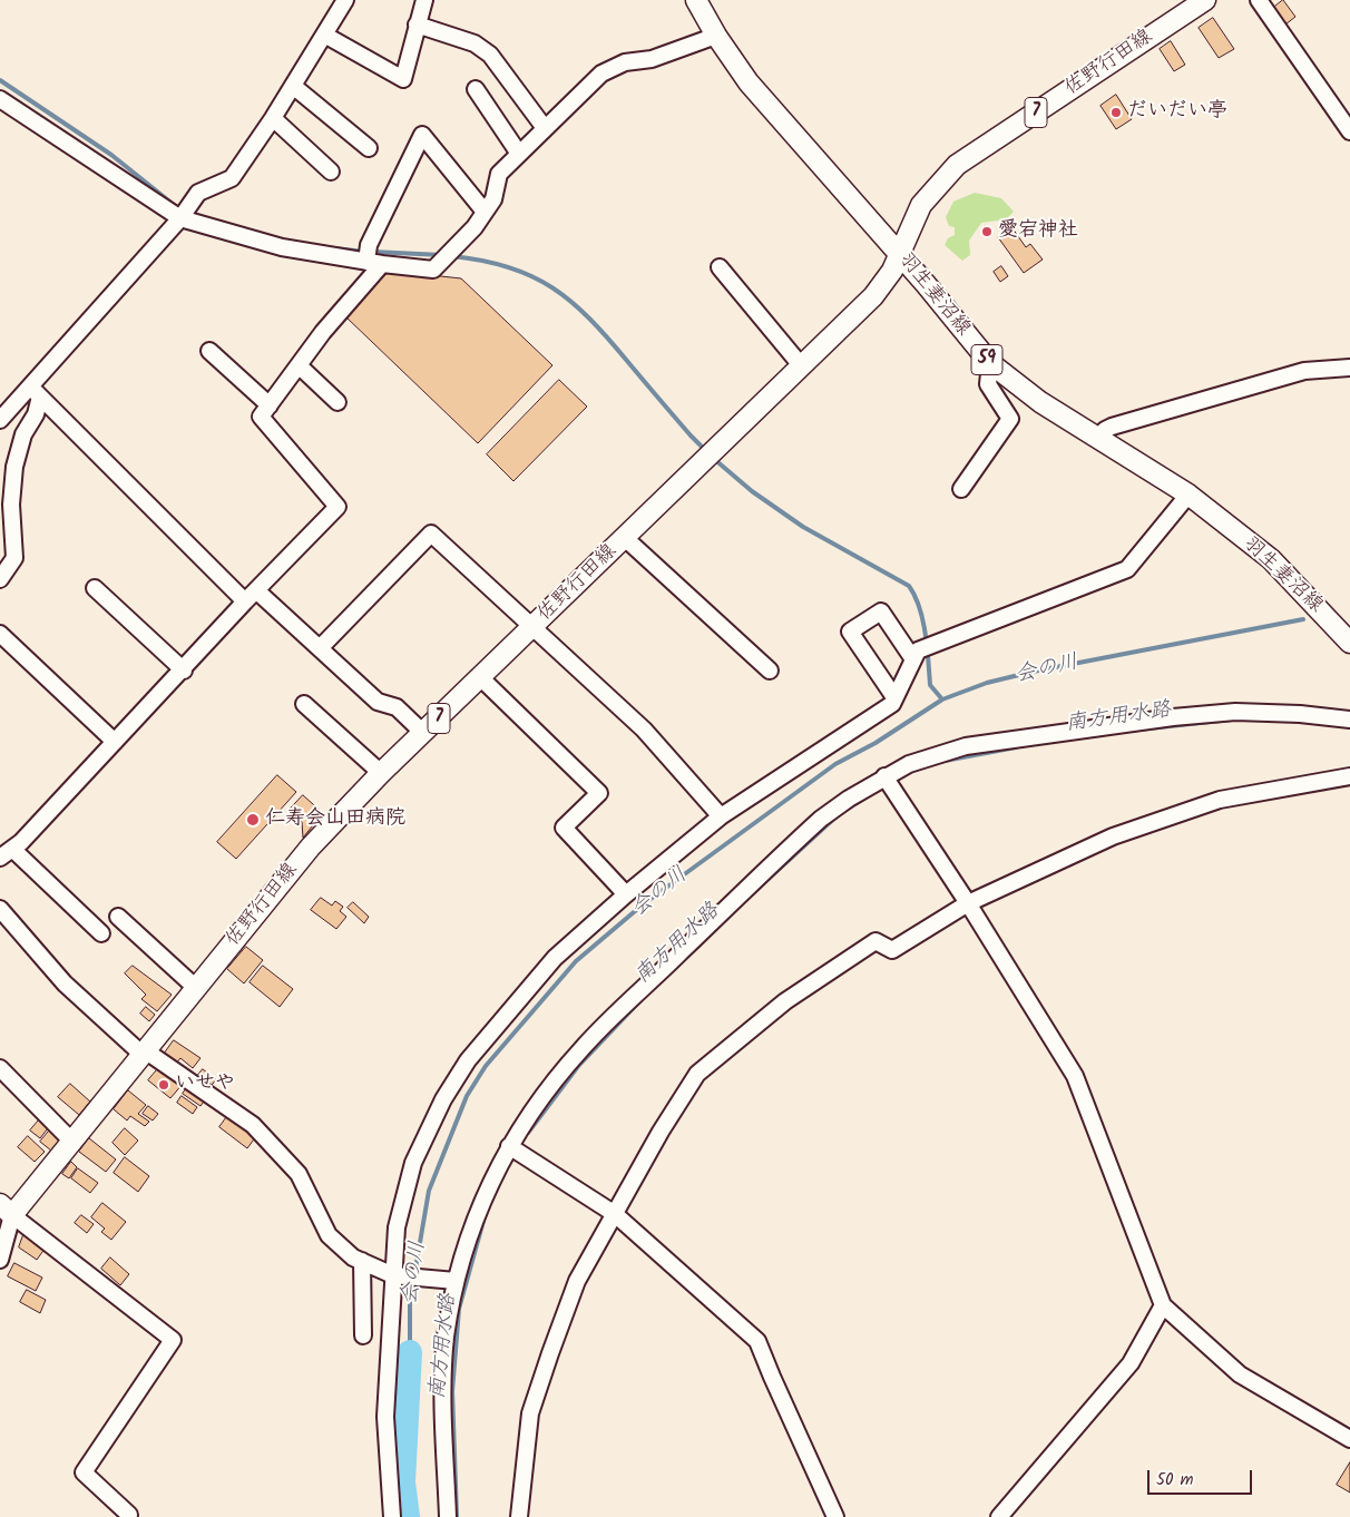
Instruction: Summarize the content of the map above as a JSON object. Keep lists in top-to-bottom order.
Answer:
{
  "streets": {
    "main road": [
      "佐野行田線",
      "7",
      "羽生妻沼線",
      "59"
    ]
  },
  "crossings": [
    ["佐野行田線", "羽生妻沼線"]
  ],
  "water": ["会の川", "南方用水路"],
  "places": [
    "だいだい亭",
    "愛宕神社",
    "仁寿会山田病院",
    "いせや"
  ],
  "scale_bar": "50 m"
}
